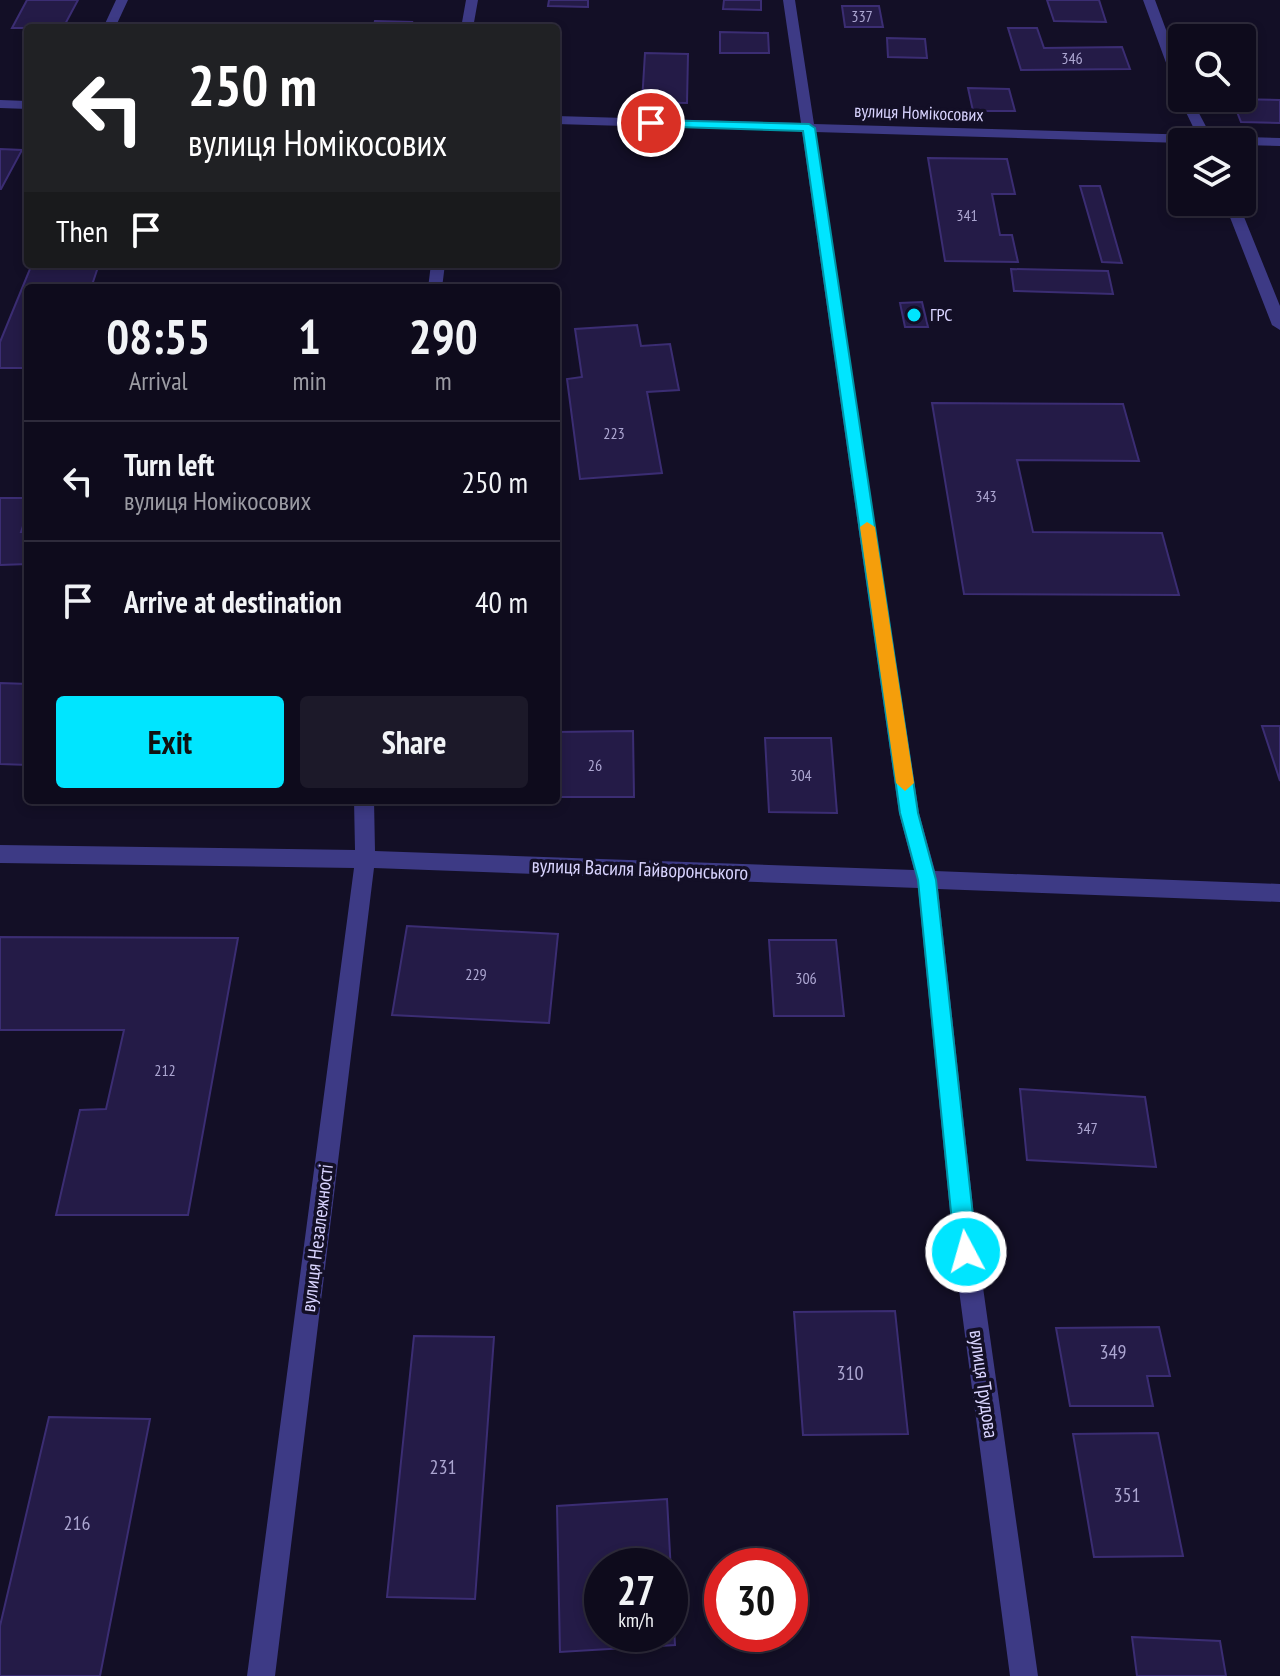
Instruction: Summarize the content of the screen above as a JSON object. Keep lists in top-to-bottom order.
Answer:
{
  "streets": {
    "street": [
      "вулиця Номікосових",
      "вулиця Василя Гайворонського",
      "вулиця Незалежності",
      "вулиця Трудова"
    ]
  },
  "crossings": [
    ["вулиця Номікосових", "вулиця Трудова"],
    ["вулиця Василя Гайворонського", "вулиця Незалежності"],
    ["вулиця Василя Гайворонського", "вулиця Трудова"]
  ],
  "places": ["ГРС"],
  "house_numbers": [
    "337",
    "346",
    "341",
    "223",
    "343",
    "26",
    "304",
    "229",
    "306",
    "212",
    "347",
    "349",
    "310",
    "231",
    "351",
    "216"
  ],
  "page": {
    "turn": ["250 m", "вулиця Номікосових"],
    "then": "Then",
    "eta": [
      "08:55",
      "Arrival",
      "1",
      "min",
      "290",
      "m"
    ],
    "list": [
      {
        "name": "Turn left",
        "note": "вулиця Номікосових",
        "value": "250 m"
      },
      {
        "name": "Arrive at destination",
        "value": "40 m"
      }
    ],
    "buttons": ["Exit", "Share"],
    "speed": "27 km/h",
    "limit": "30"
  }
}
